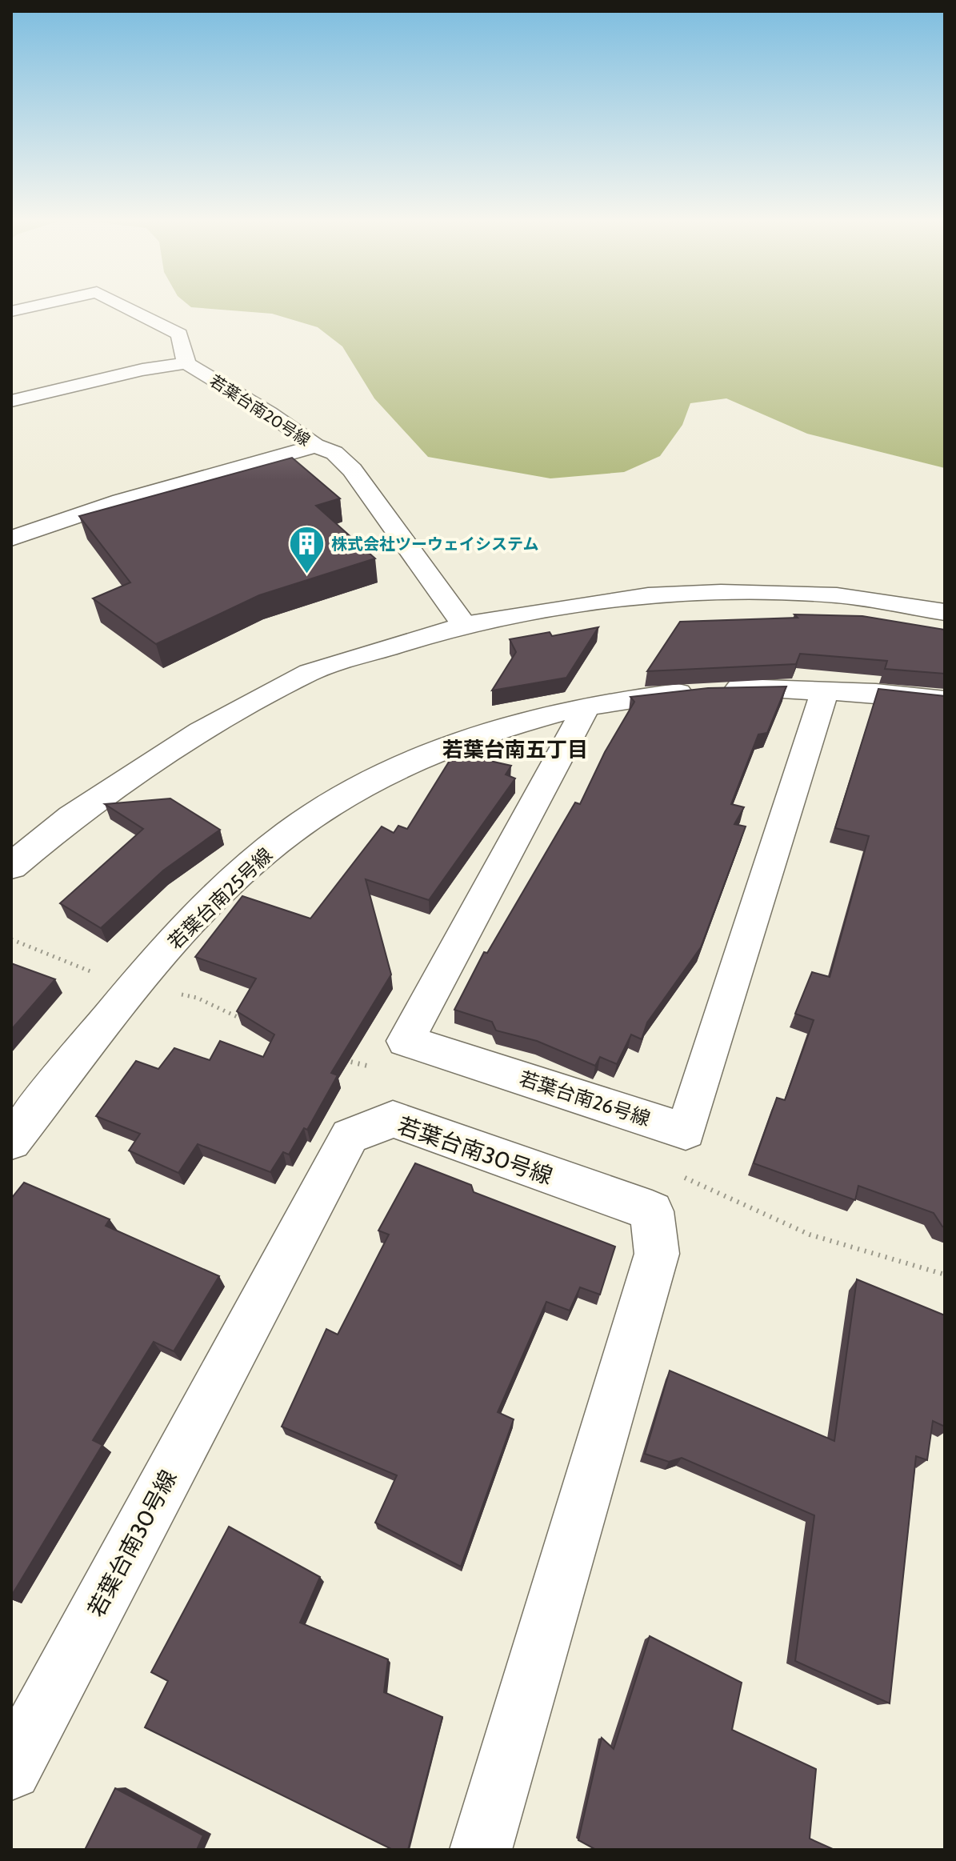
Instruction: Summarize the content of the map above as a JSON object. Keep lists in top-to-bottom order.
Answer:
{
  "streets": {
    "street": [
      "若葉台南20号線",
      "若葉台南25号線",
      "若葉台南26号線",
      "若葉台南30号線"
    ]
  },
  "crossings": [
    ["若葉台南25号線", "若葉台南26号線"]
  ],
  "districts": ["若葉台南五丁目"],
  "places": {
    "building": ["株式会社ツーウェイシステム"]
  }
}
